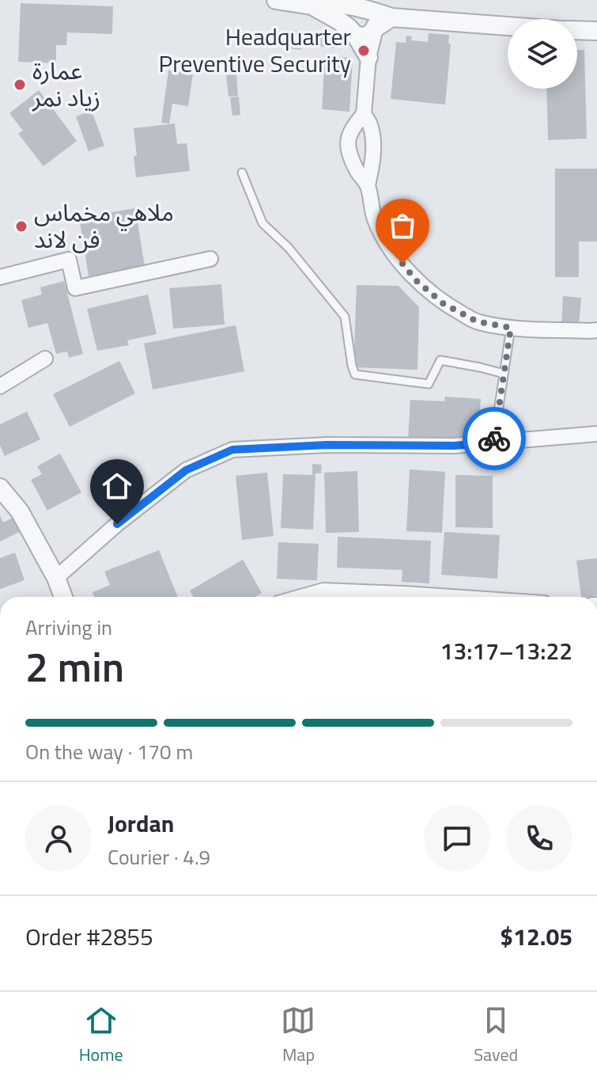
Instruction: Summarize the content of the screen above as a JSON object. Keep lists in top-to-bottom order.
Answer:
{
  "places": ["Headquarter Preventive Security", "عمارة زياد نمر", "ملاهي مخماس فن لاند"],
  "page": {
    "heading": ["2 min", "Arriving in", "13:17–13:22"],
    "panel": [
      "Jordan",
      "Courier · 4.9",
      "Order #2855",
      "$12.05"
    ],
    "bar": "On the way · 170 m",
    "tabs": ["Home", "Map", "Saved"]
  }
}
